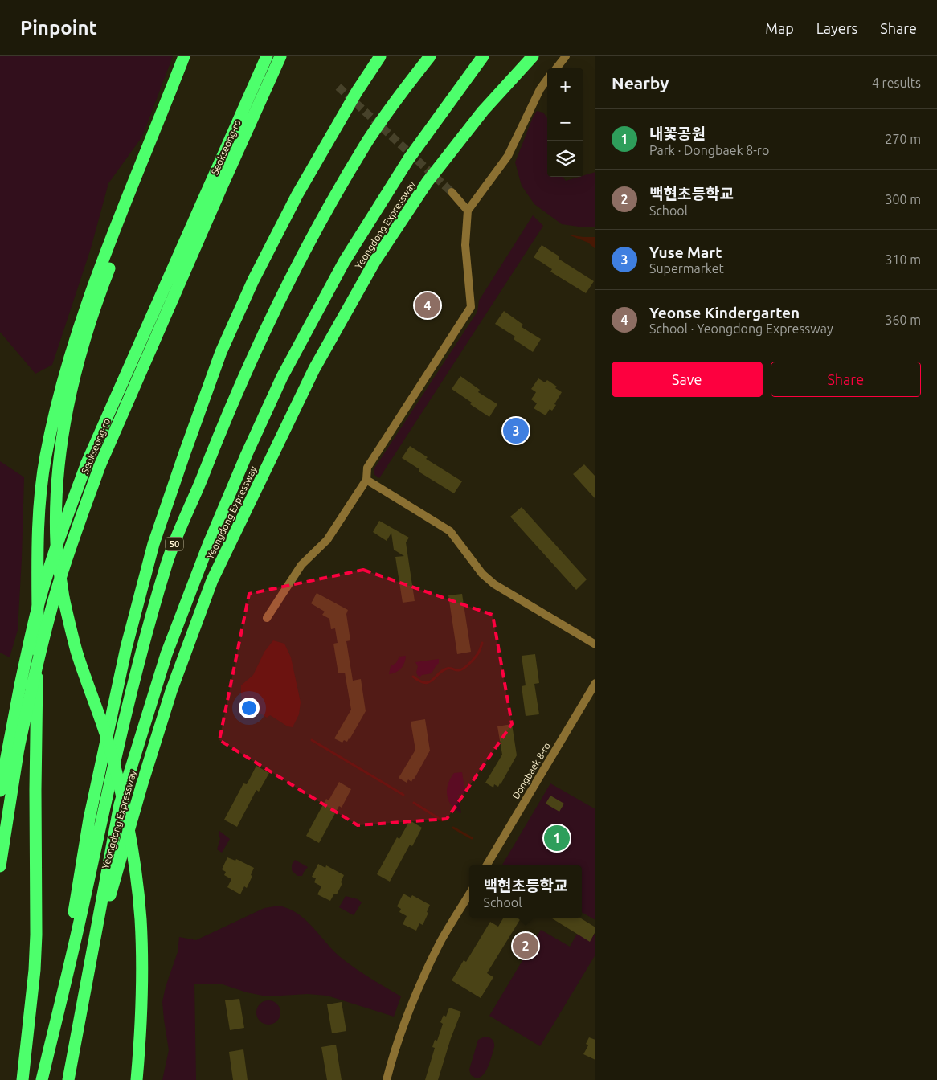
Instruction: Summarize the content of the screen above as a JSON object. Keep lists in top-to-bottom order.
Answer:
{
  "streets": {
    "highway": ["Seokseong-ro", "Yeongdong Expressway", "50"],
    "street": ["Dongbaek 8-ro"]
  },
  "page": {
    "header": "Pinpoint",
    "nav": ["Map", "Layers", "Share"],
    "heading": ["Nearby", "4 results"],
    "map_buttons": ["+", "−"],
    "list": [
      {
        "mark": "1",
        "name": "내꽃공원",
        "note": "Park · Dongbaek 8-ro",
        "value": "270 m"
      },
      {
        "mark": "2",
        "name": "백현초등학교",
        "note": "School",
        "value": "300 m"
      },
      {
        "mark": "3",
        "name": "Yuse Mart",
        "note": "Supermarket",
        "value": "310 m"
      },
      {
        "mark": "4",
        "name": "Yeonse Kindergarten",
        "note": "School · Yeongdong Expressway",
        "value": "360 m"
      }
    ],
    "pins": [
      "4",
      "3",
      "1",
      "2"
    ],
    "buttons": ["Save", "Share"],
    "popup": ["백현초등학교", "School"]
  }
}
